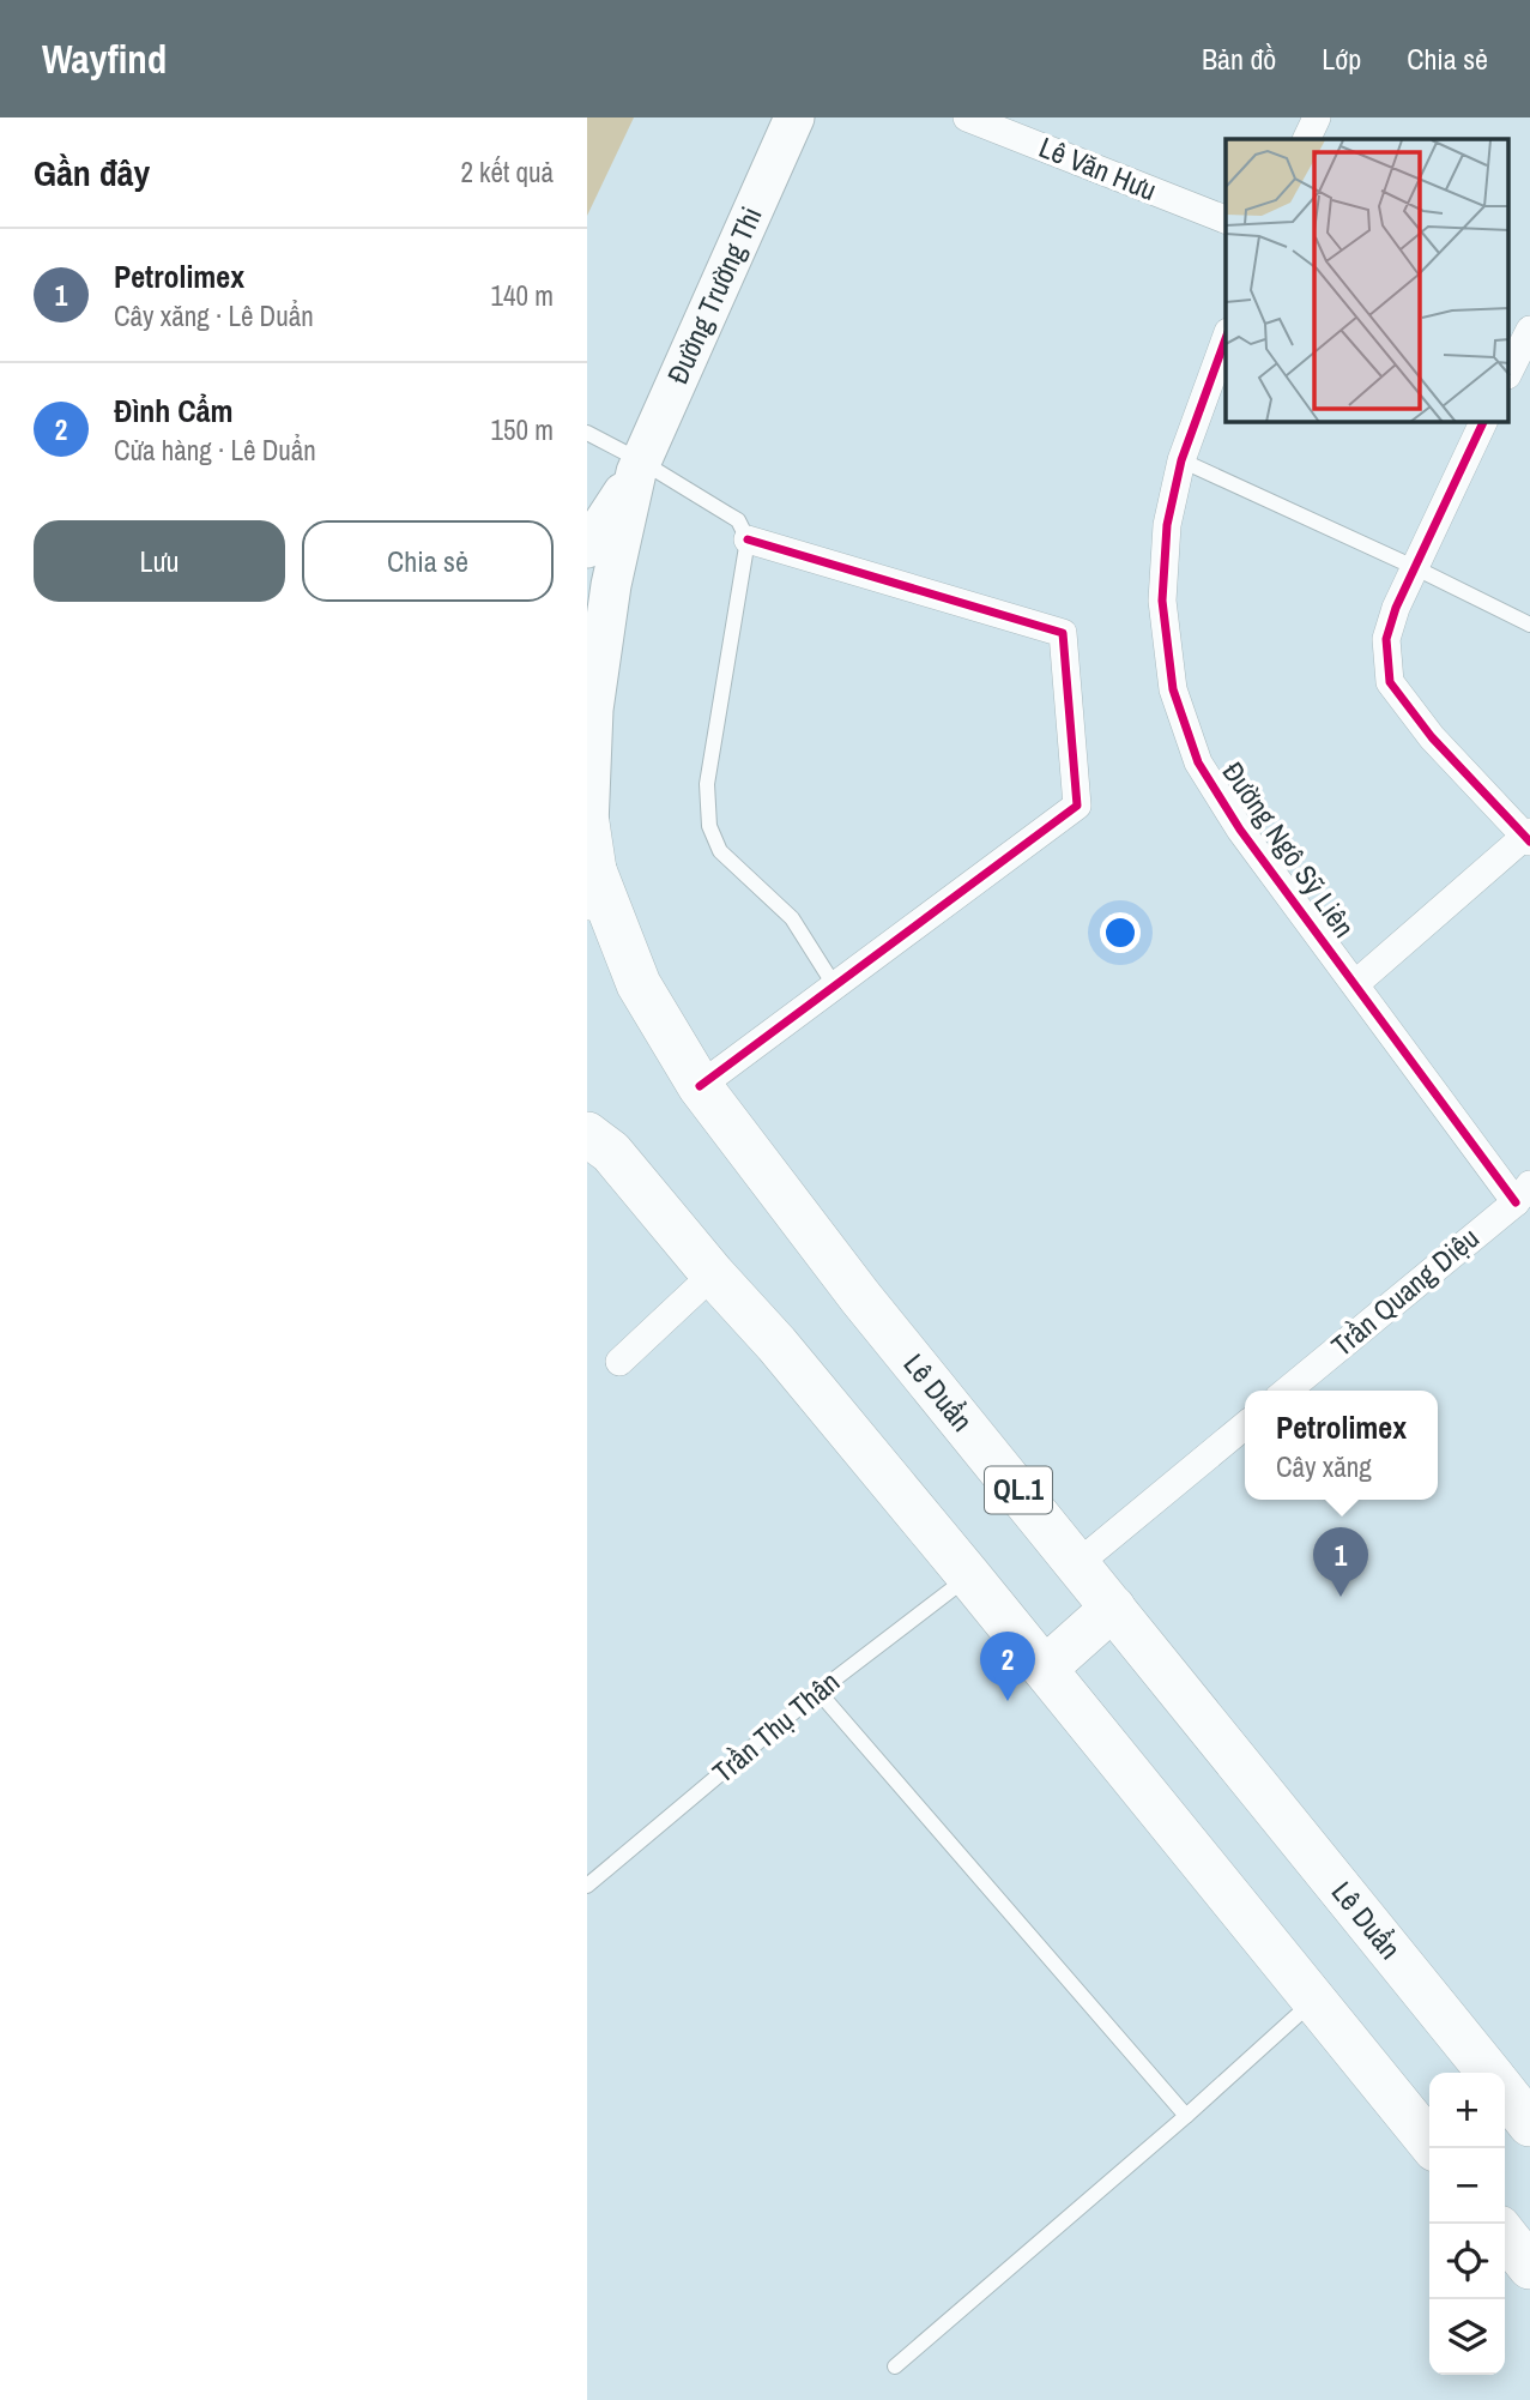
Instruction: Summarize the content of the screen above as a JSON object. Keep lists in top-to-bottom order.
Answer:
{
  "streets": {
    "main road": ["Đường Trường Thi", "Lê Duẩn", "QL.1"],
    "street": ["Lê Văn Hưu", "Đường Ngô Sỹ Liên", "Trần Quang Diệu"],
    "lane": ["Trần Thụ Thân"]
  },
  "crossings": [
    ["Đường Ngô Sỹ Liên", "Trần Quang Diệu"],
    ["Lê Duẩn", "QL.1"]
  ],
  "page": {
    "header": "Wayfind",
    "nav": ["Bản đồ", "Lớp", "Chia sẻ"],
    "heading": ["Gần đây", "2 kết quả"],
    "list": [
      {
        "mark": "1",
        "name": "Petrolimex",
        "note": "Cây xăng · Lê Duẩn",
        "value": "140 m"
      },
      {
        "mark": "2",
        "name": "Đình Cẩm",
        "note": "Cửa hàng · Lê Duẩn",
        "value": "150 m"
      }
    ],
    "buttons": ["Lưu", "Chia sẻ"],
    "popup": ["Petrolimex", "Cây xăng"],
    "pins": ["1", "2"],
    "map_buttons": ["+", "−"]
  }
}
